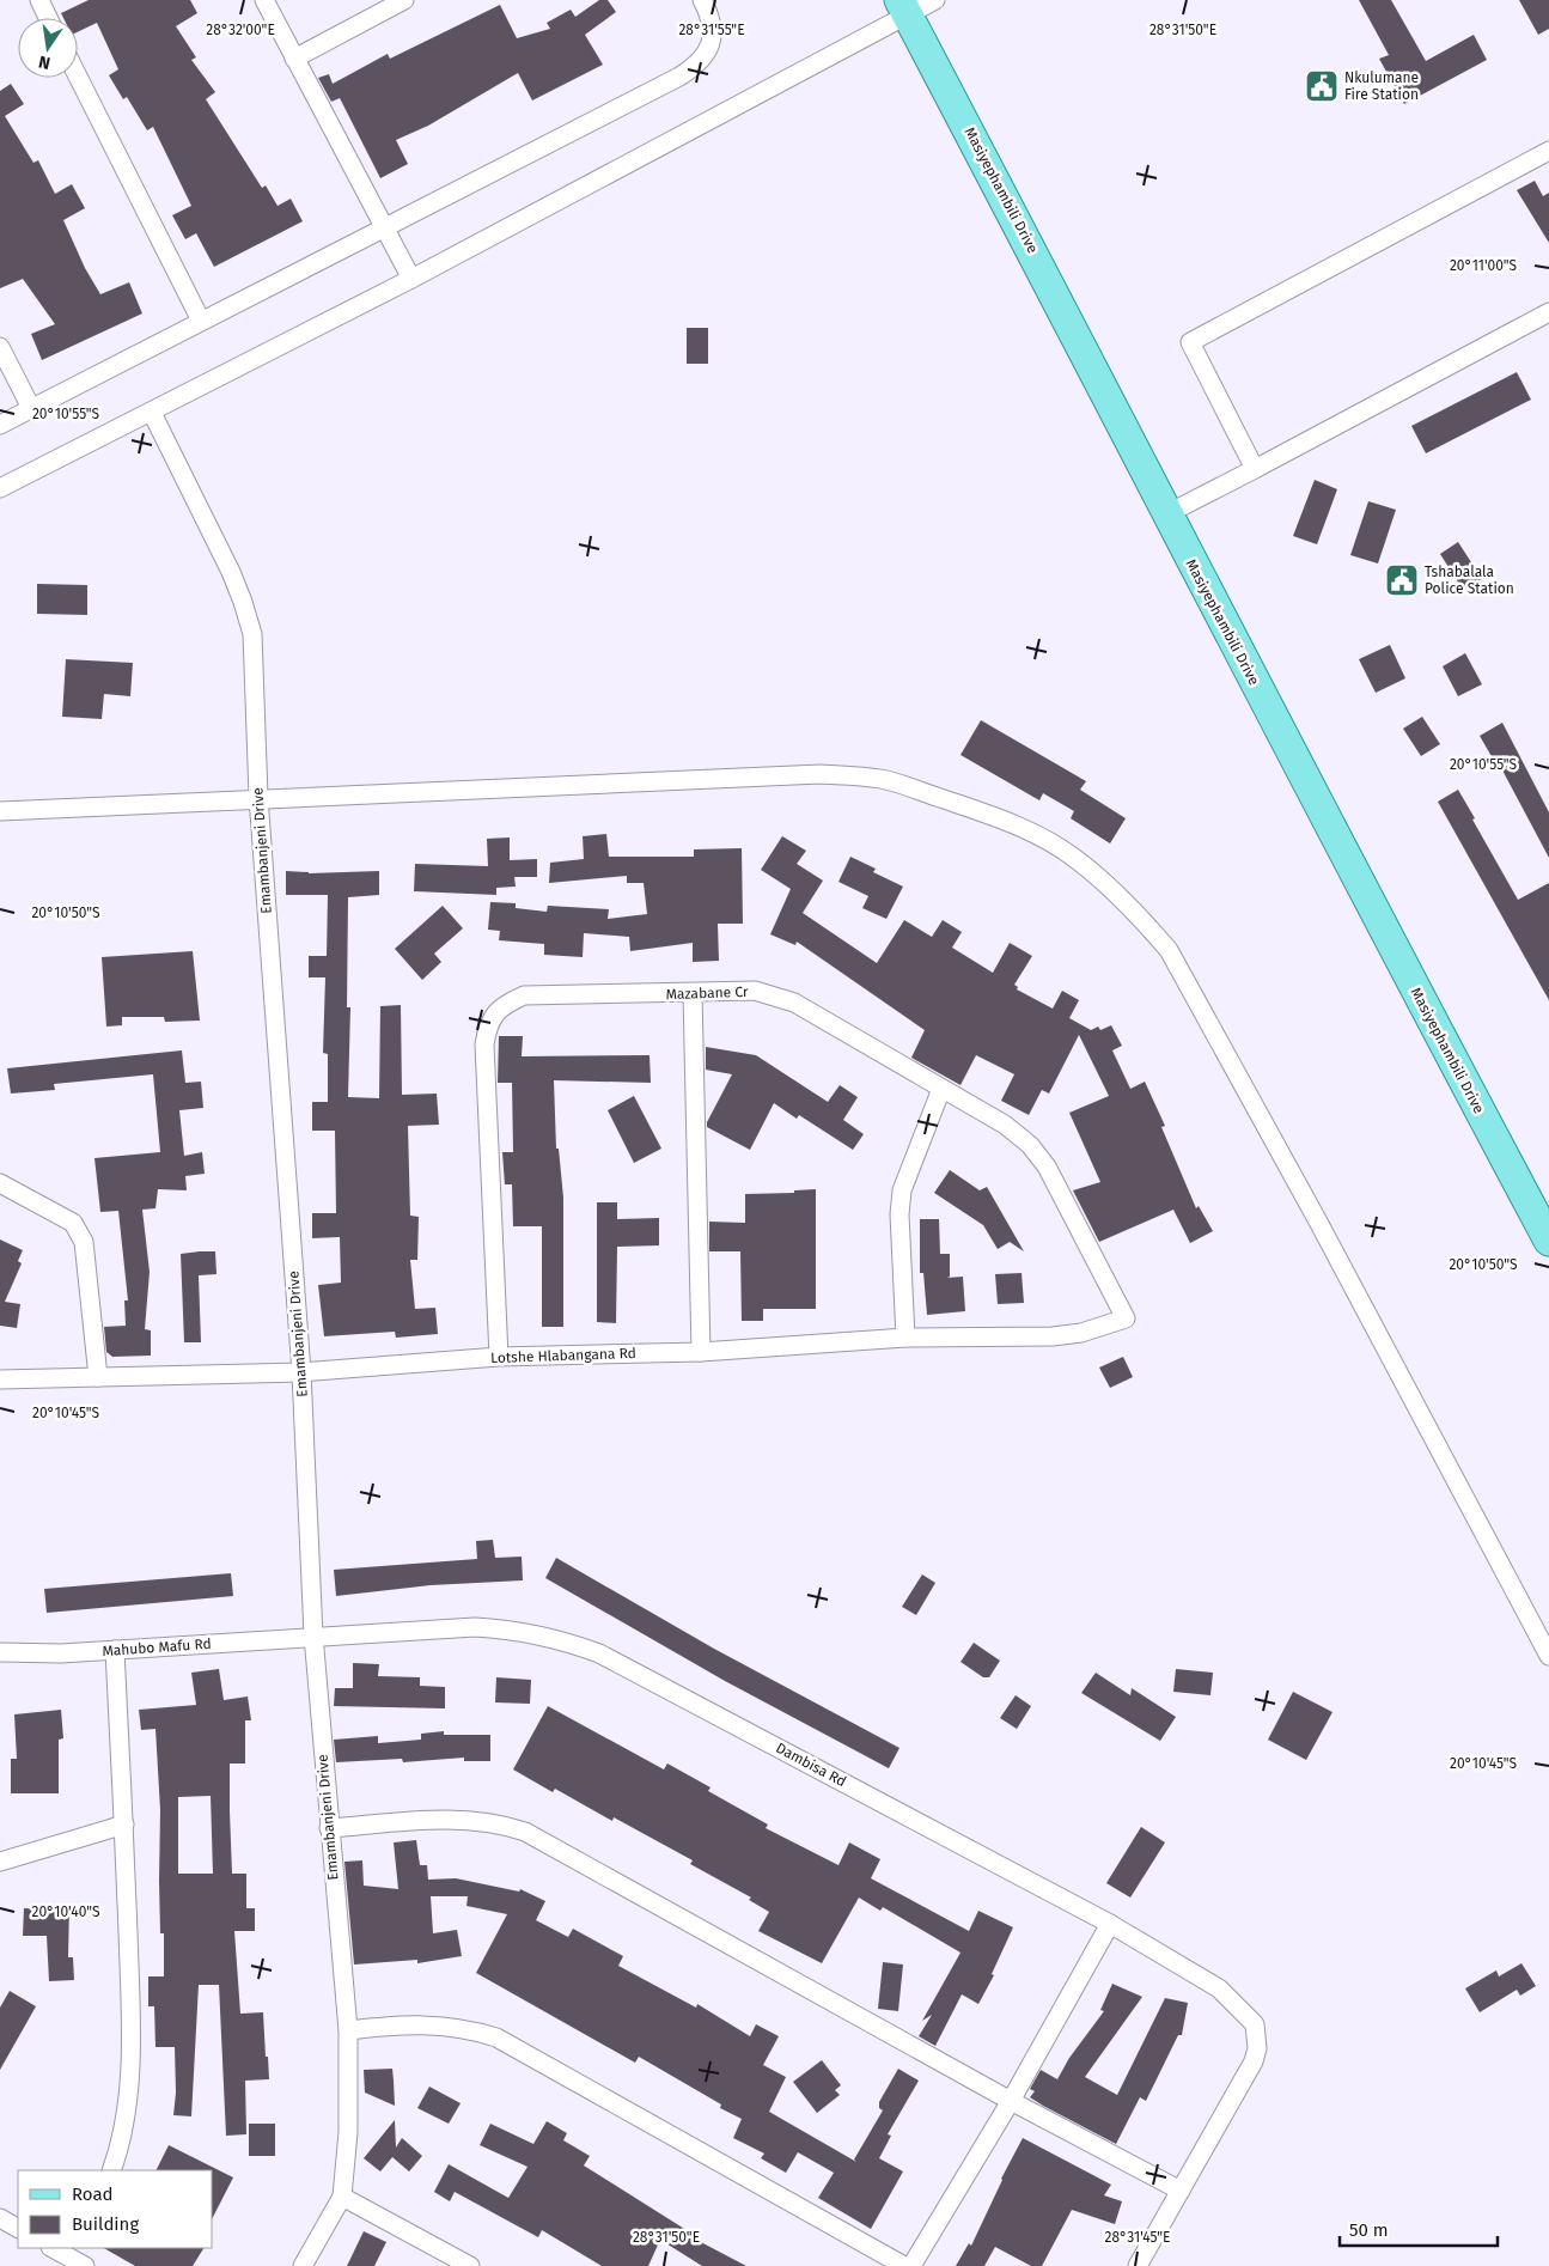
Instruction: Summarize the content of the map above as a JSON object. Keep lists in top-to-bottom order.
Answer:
{
  "streets": {
    "main road": ["Masiyephambili Drive"],
    "street": [
      "Emambanjeni Drive",
      "Mazabane Cr",
      "Lotshe Hlabangana Rd",
      "Mahubo Mafu Rd",
      "Dambisa Rd"
    ]
  },
  "crossings": [
    ["Emambanjeni Drive", "Lotshe Hlabangana Rd"],
    ["Emambanjeni Drive", "Mahubo Mafu Rd"],
    ["Emambanjeni Drive", "Dambisa Rd"],
    ["Mazabane Cr", "Lotshe Hlabangana Rd"],
    ["Mahubo Mafu Rd", "Dambisa Rd"]
  ],
  "places": {
    "public building": ["Nkulumane Fire Station", "Tshabalala Police Station"]
  },
  "legend": ["Road", "Building"],
  "scale_bar": "50 m",
  "north": "bottom",
  "coordinates": [
    "28°32'00\"E",
    "28°31'55\"E",
    "28°31'50\"E",
    "20°11'00\"S",
    "20°10'55\"S",
    "20°10'50\"S",
    "20°10'45\"S",
    "20°10'40\"S",
    "28°31'45\"E"
  ]
}
